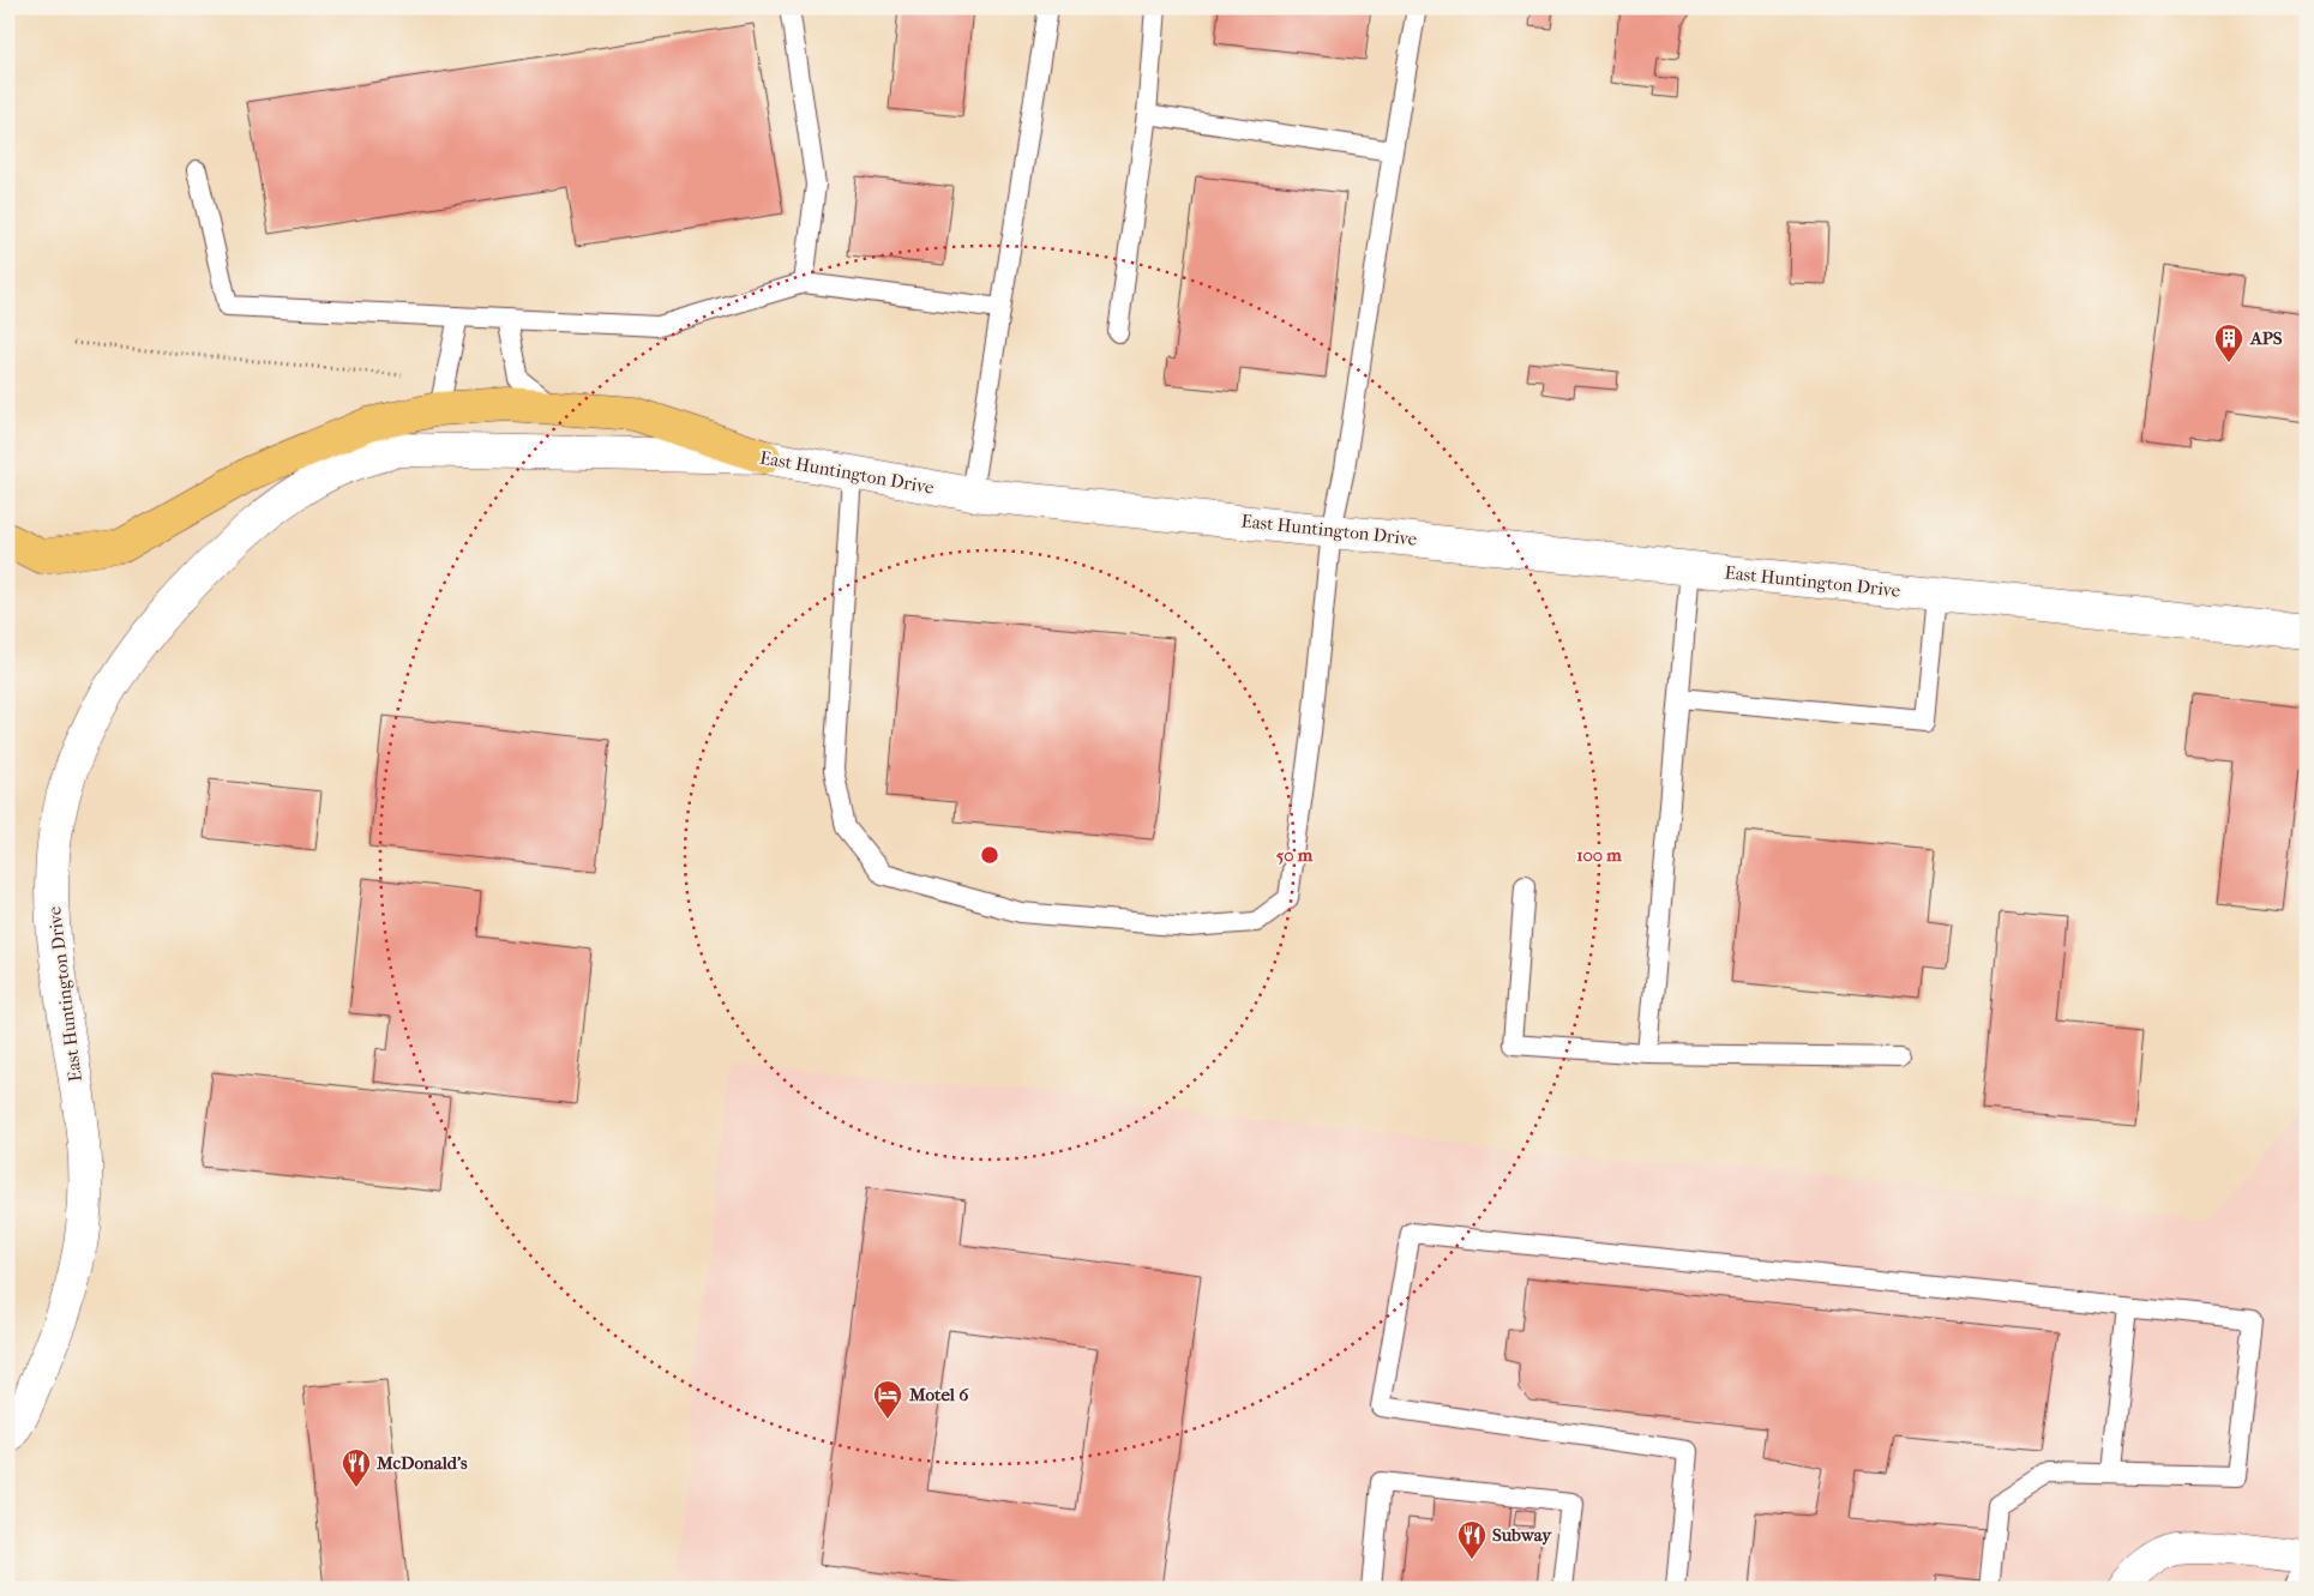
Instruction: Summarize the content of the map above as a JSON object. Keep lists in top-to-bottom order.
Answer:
{
  "streets": {
    "street": ["East Huntington Drive"]
  },
  "places": {
    "building": ["APS"],
    "hotel": ["Motel 6"],
    "restaurant": ["McDonald's", "Subway"]
  },
  "rings": ["50 m", "100 m"]
}
